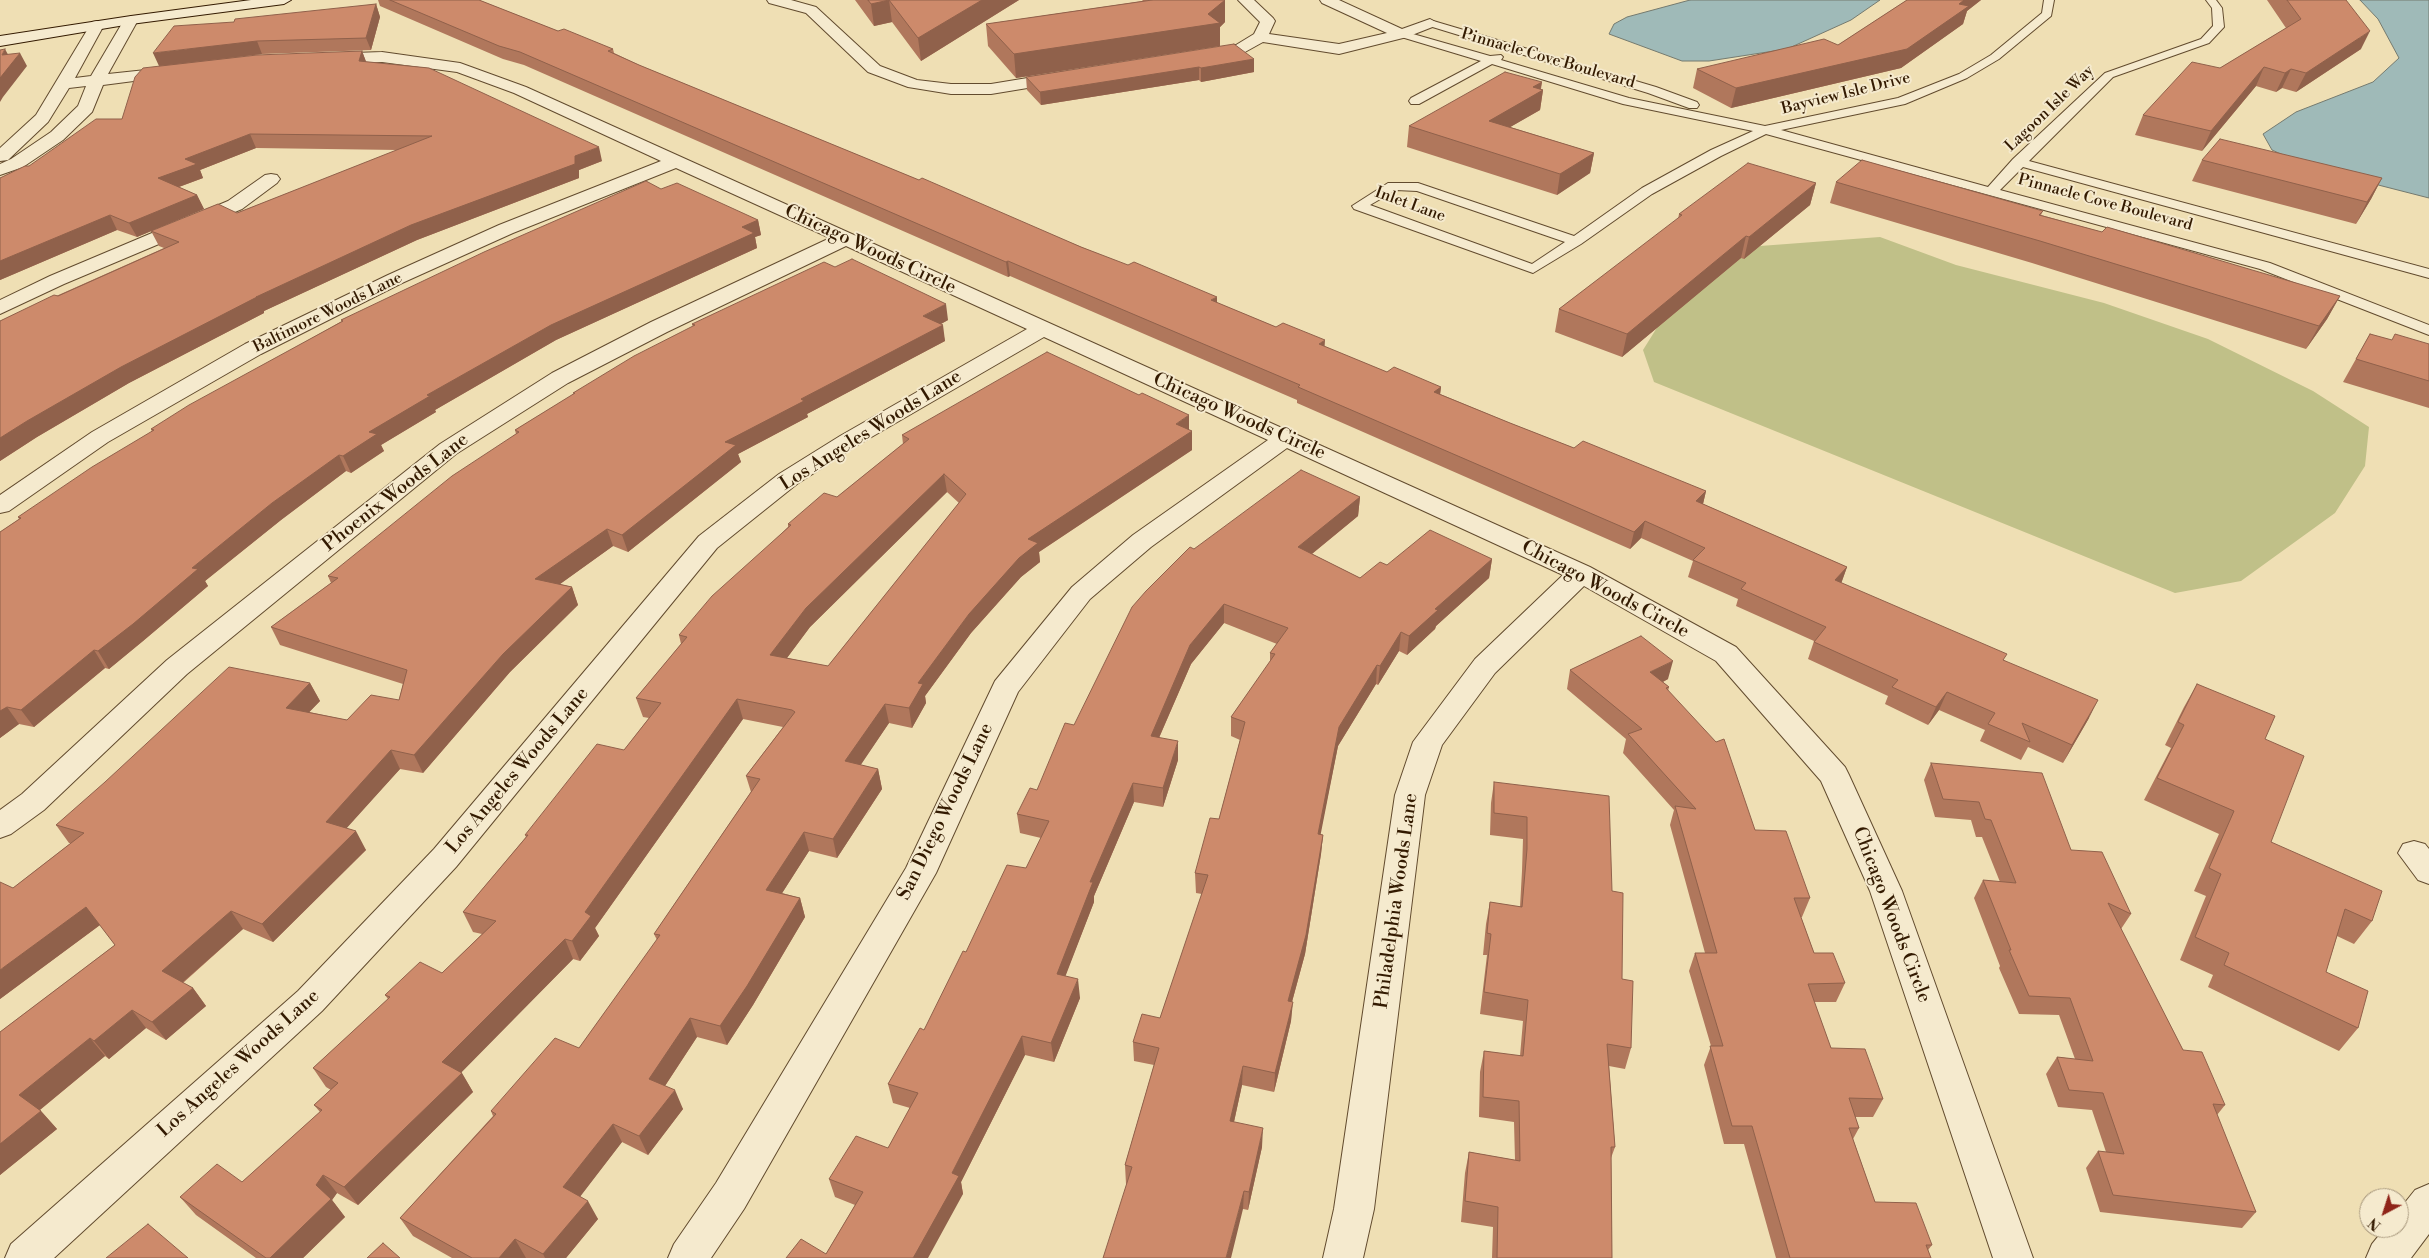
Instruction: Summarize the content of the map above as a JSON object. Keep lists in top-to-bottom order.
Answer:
{
  "streets": {
    "street": [
      "Pinnacle Cove Boulevard",
      "Chicago Woods Circle",
      "Baltimore Woods Lane",
      "Los Angeles Woods Lane",
      "Phoenix Woods Lane",
      "San Diego Woods Lane",
      "Philadelphia Woods Lane"
    ],
    "lane": ["Bayview Isle Drive", "Lagoon Isle Way", "Inlet Lane"]
  },
  "crossings": [
    ["Pinnacle Cove Boulevard", "Bayview Isle Drive"],
    ["Pinnacle Cove Boulevard", "Lagoon Isle Way"],
    ["Pinnacle Cove Boulevard", "Inlet Lane"],
    ["Bayview Isle Drive", "Inlet Lane"],
    ["Chicago Woods Circle", "Baltimore Woods Lane"],
    ["Chicago Woods Circle", "Los Angeles Woods Lane"],
    ["Chicago Woods Circle", "Phoenix Woods Lane"],
    ["Chicago Woods Circle", "San Diego Woods Lane"],
    ["Chicago Woods Circle", "Philadelphia Woods Lane"]
  ],
  "north": "bottom left"
}
